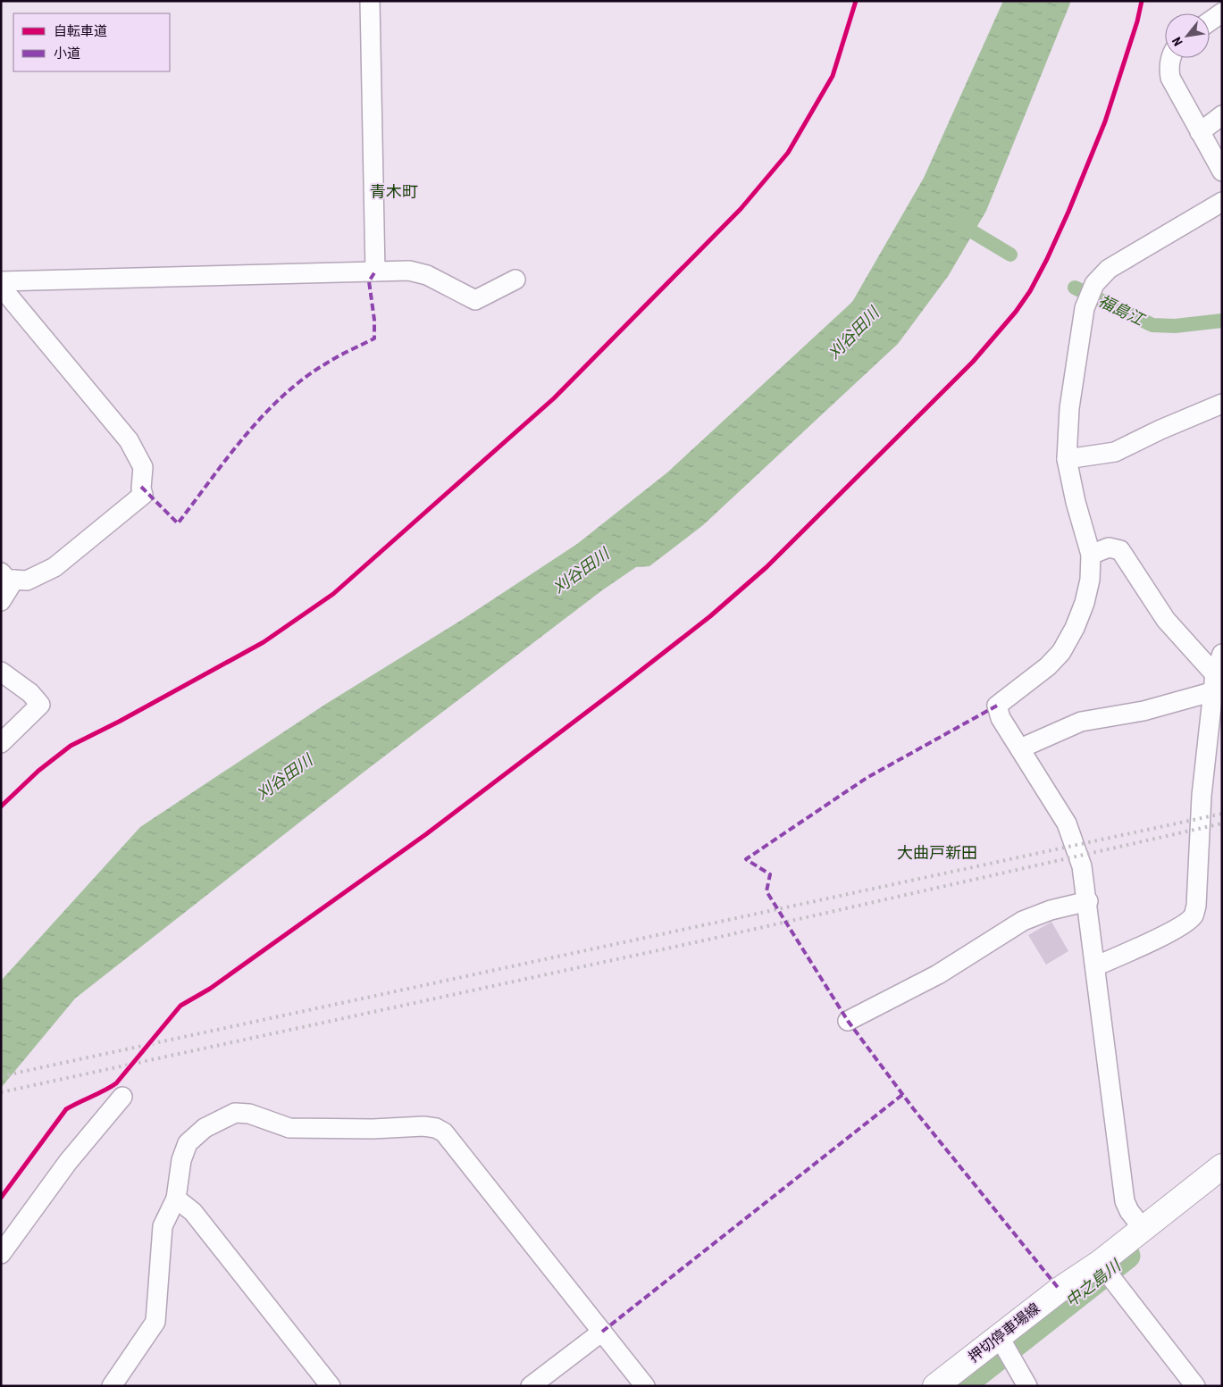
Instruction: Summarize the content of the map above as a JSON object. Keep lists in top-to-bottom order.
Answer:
{
  "streets": {
    "main road": ["押切停車場線"]
  },
  "districts": ["青木町", "大曲戸新田"],
  "water": ["福島江", "刈谷田川", "中之島川"],
  "legend": ["自転車道", "小道"],
  "north": "bottom left"
}
